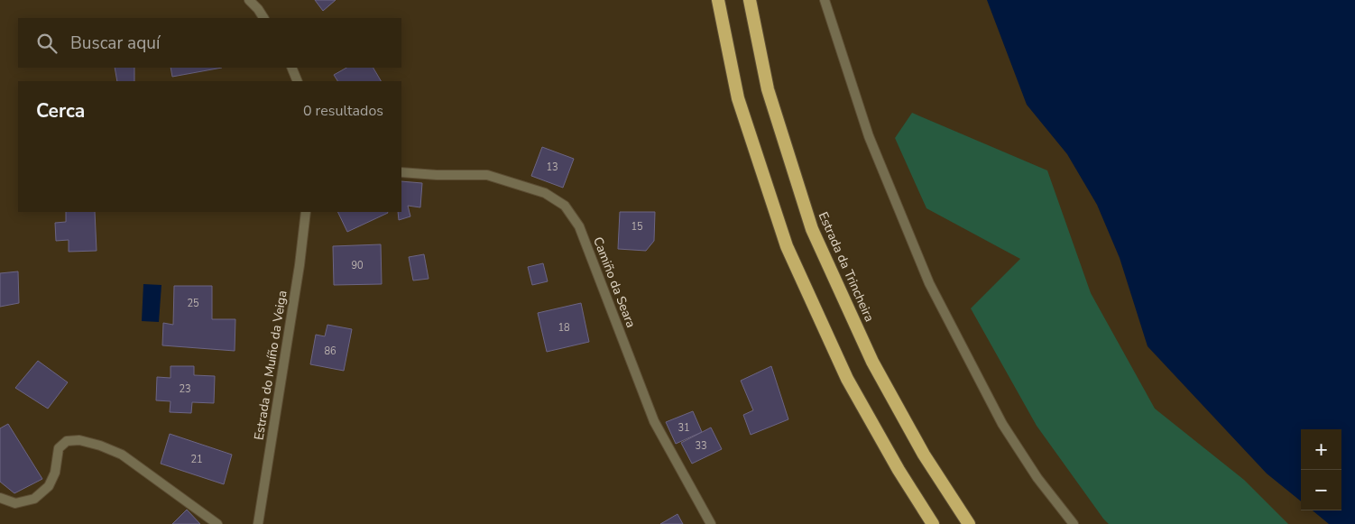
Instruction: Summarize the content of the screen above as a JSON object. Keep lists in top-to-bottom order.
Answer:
{
  "streets": {
    "highway": ["Estrada da Trincheira"],
    "street": ["Camiño da Seara", "Estrada do Muíño da Veiga"]
  },
  "house_numbers": [
    "13",
    "15",
    "90",
    "25",
    "18",
    "86",
    "23",
    "31",
    "33",
    "21"
  ],
  "page": {
    "search": "Buscar aquí",
    "heading": ["Cerca", "0 resultados"],
    "map_buttons": ["+", "−"]
  }
}
